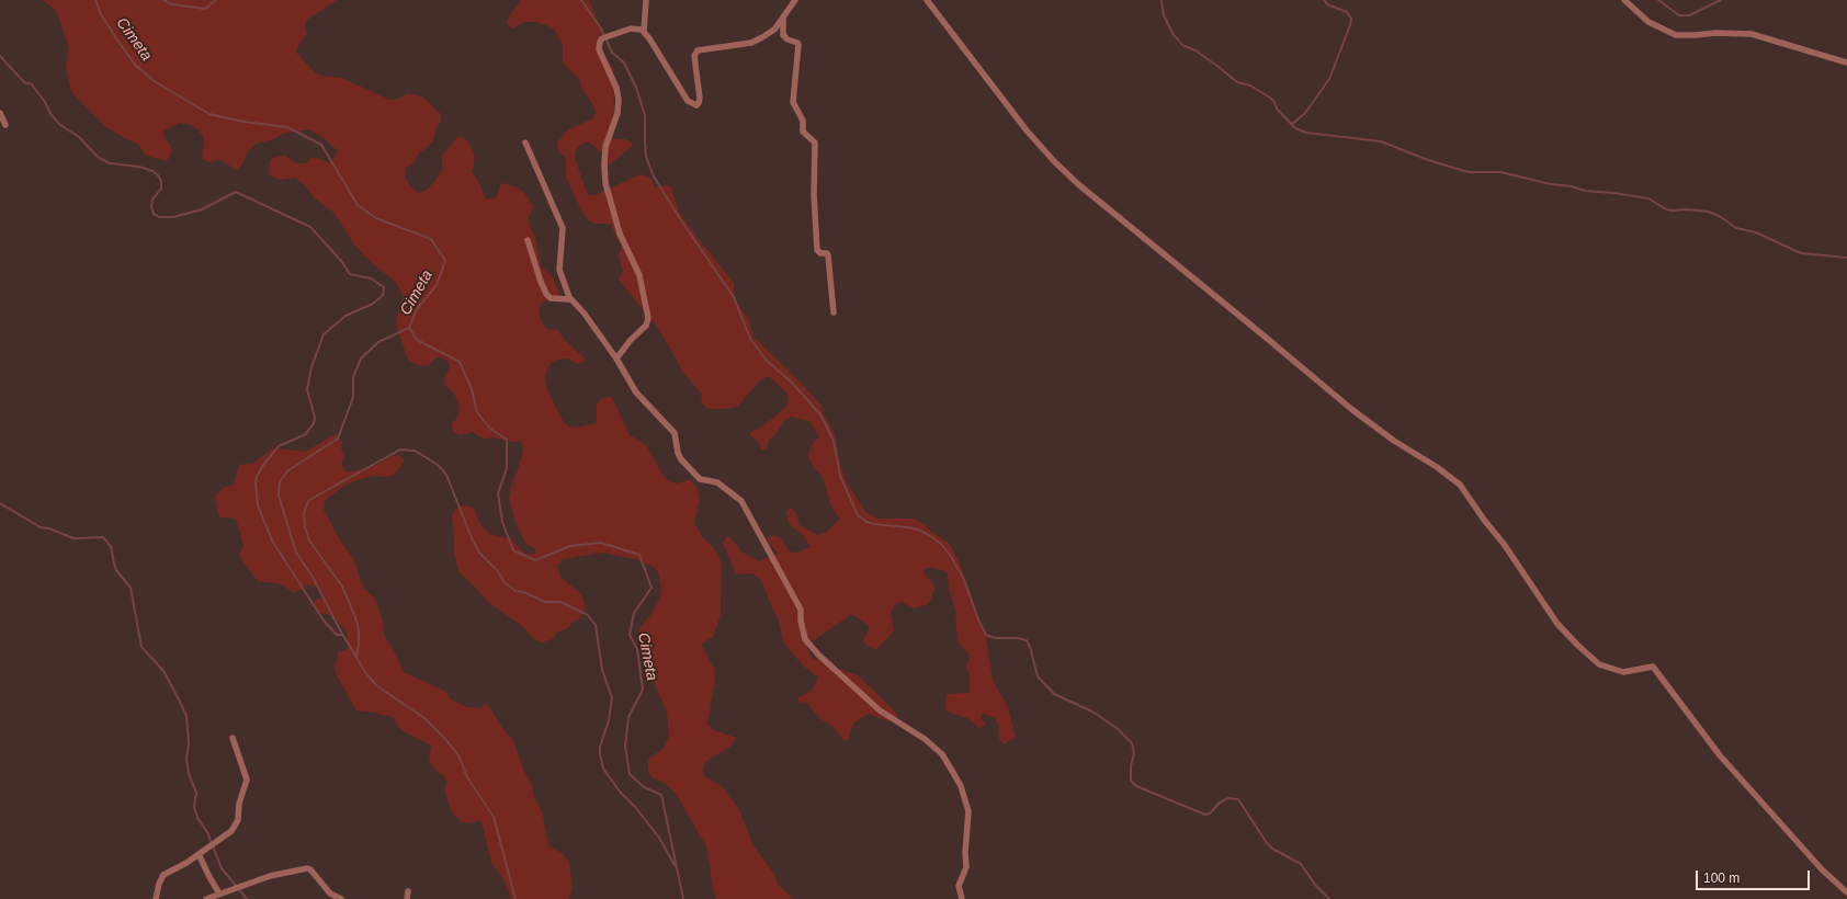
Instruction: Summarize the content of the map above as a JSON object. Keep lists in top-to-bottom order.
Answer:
{
  "water": ["Cimeta"],
  "scale_bar": "100 m"
}
